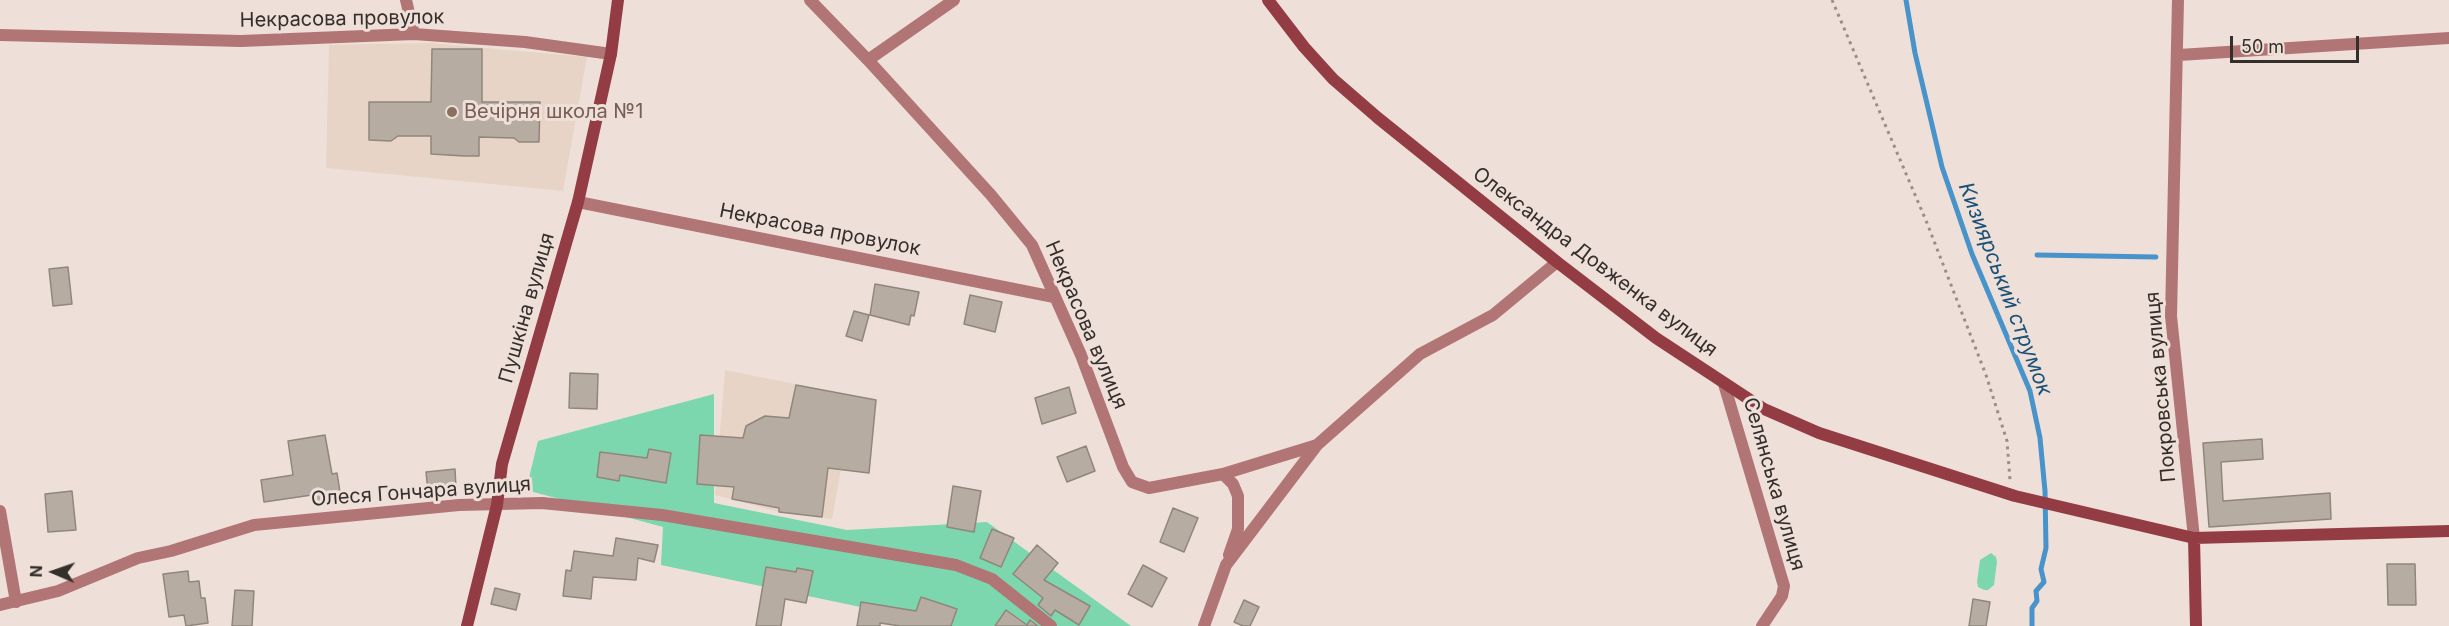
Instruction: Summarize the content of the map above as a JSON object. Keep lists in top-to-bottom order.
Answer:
{
  "streets": {
    "street": [
      "Некрасова провулок",
      "Олександра Довженка вулиця",
      "Пушкіна вулиця",
      "Некрасова вулиця",
      "Покровська вулиця",
      "Селянська вулиця",
      "Олеся Гончара вулиця"
    ]
  },
  "crossings": [
    ["Некрасова провулок", "Пушкіна вулиця"],
    ["Некрасова провулок", "Некрасова вулиця"],
    ["Олександра Довженка вулиця", "Покровська вулиця"],
    ["Олександра Довженка вулиця", "Селянська вулиця"],
    ["Пушкіна вулиця", "Олеся Гончара вулиця"]
  ],
  "water": ["Кизиярський струмок"],
  "places": ["Вечірня школа №1"],
  "scale_bar": "50 m",
  "north": "left"
}
